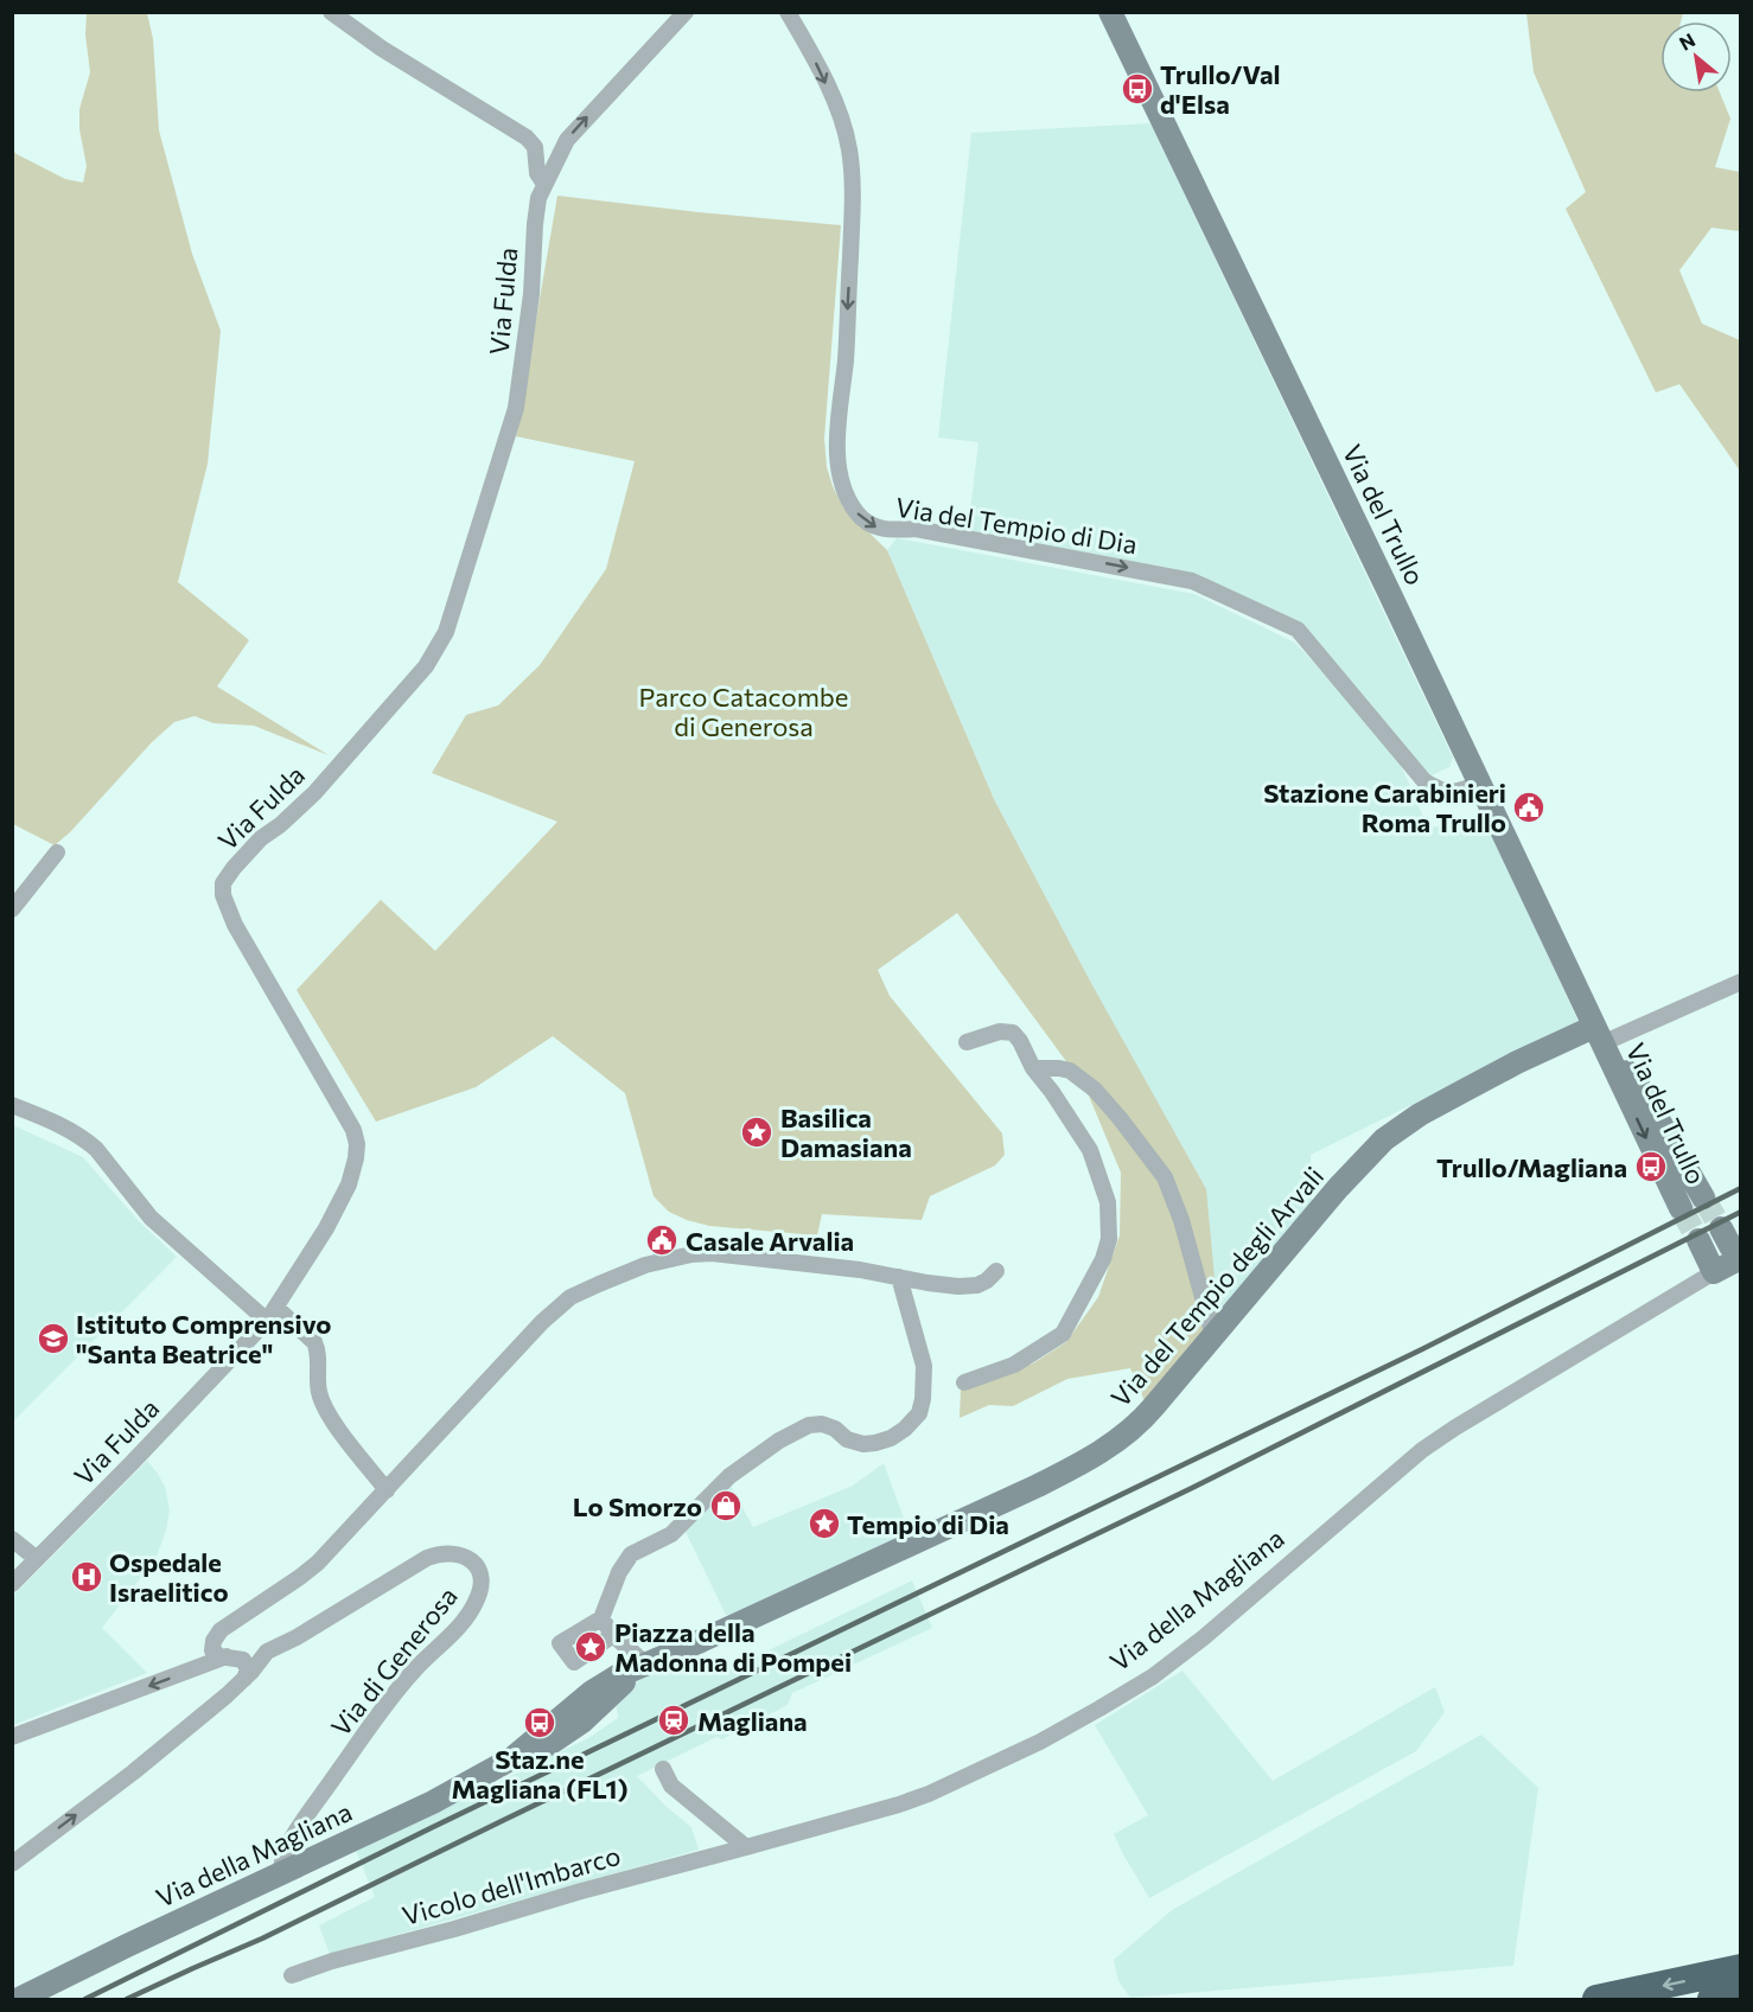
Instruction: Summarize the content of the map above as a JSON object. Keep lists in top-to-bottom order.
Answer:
{
  "streets": {
    "main road": ["Via del Trullo", "Via del Tempio degli Arvali", "Via della Magliana"],
    "street": [
      "Via Fulda",
      "Via del Tempio di Dia",
      "Via di Generosa",
      "Vicolo dell'Imbarco"
    ]
  },
  "crossings": [
    ["Via del Trullo", "Via del Tempio di Dia"],
    ["Via del Trullo", "Via del Tempio degli Arvali"],
    ["Via del Tempio degli Arvali", "Via della Magliana"],
    ["Via della Magliana", "Via di Generosa"],
    ["Via della Magliana", "Vicolo dell'Imbarco"]
  ],
  "one_way": ["Via del Tempio di Dia"],
  "parks": ["Parco Catacombe di Generosa"],
  "places": {
    "bus stop": ["Trullo/Val d'Elsa", "Trullo/Magliana", "Staz.ne Magliana (FL1)"],
    "public building": ["Stazione Carabinieri Roma Trullo", "Casale Arvalia"],
    "place": ["Basilica Damasiana", "Tempio di Dia", "Piazza della Madonna di Pompei"],
    "school or university": ["Istituto Comprensivo \"Santa Beatrice\""],
    "shop": ["Lo Smorzo"],
    "hospital": ["Ospedale Israelitico"],
    "station": ["Magliana"]
  },
  "north": "top left"
}
